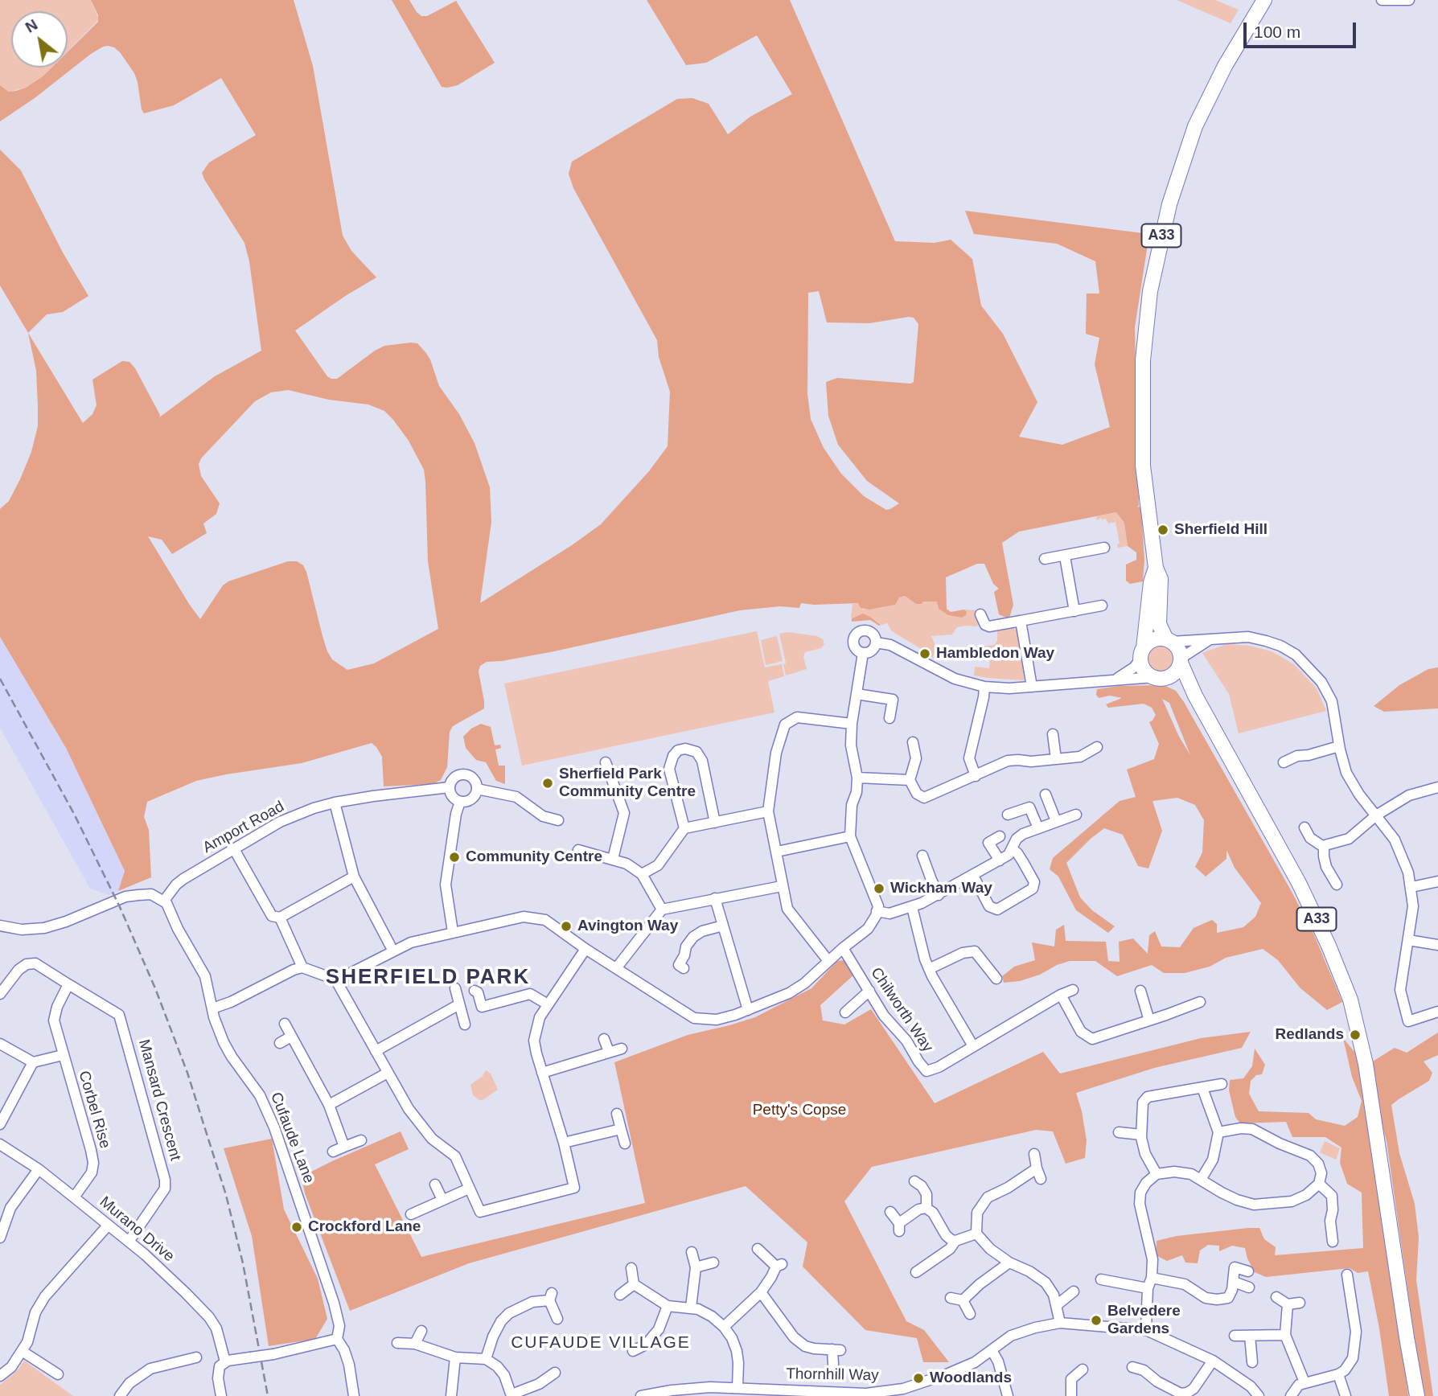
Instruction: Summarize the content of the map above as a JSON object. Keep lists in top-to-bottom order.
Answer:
{
  "streets": {
    "highway": ["A33"],
    "street": [
      "Amport Road",
      "Chilworth Way",
      "Mansard Crescent",
      "Corbel Rise",
      "Cufaude Lane",
      "Murano Drive",
      "Thornhill Way"
    ]
  },
  "crossings": [
    ["Amport Road", "Cufaude Lane"],
    ["Mansard Crescent", "Murano Drive"],
    ["Corbel Rise", "Murano Drive"]
  ],
  "districts": ["SHERFIELD PARK", "CUFAUDE VILLAGE"],
  "parks": ["Petty's Copse"],
  "places": [
    "Sherfield Hill",
    "Hambledon Way",
    "Sherfield Park Community Centre",
    "Community Centre",
    "Wickham Way",
    "Avington Way",
    "Redlands",
    "Crockford Lane",
    "Belvedere Gardens",
    "Woodlands"
  ],
  "scale_bar": "100 m",
  "north": "top left"
}
